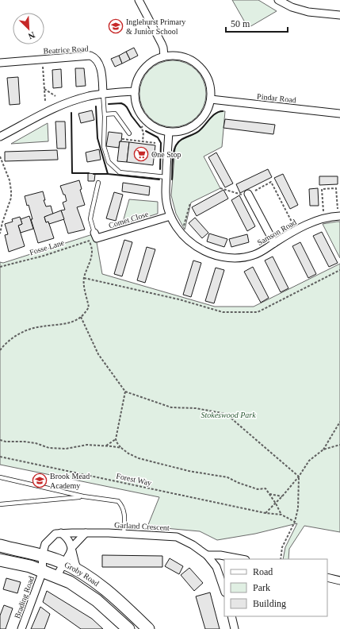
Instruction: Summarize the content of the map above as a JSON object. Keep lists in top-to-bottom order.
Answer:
{
  "streets": {
    "main road": ["Groby Road"],
    "street": [
      "Beatrice Road",
      "Pindar Road",
      "Comet Close",
      "Samson Road",
      "Garland Crescent",
      "Brading Road"
    ],
    "path": ["Fosse Lane", "Forest Way"]
  },
  "crossings": [
    ["Pindar Road", "Samson Road"],
    ["Comet Close", "Samson Road"],
    ["Comet Close", "Fosse Lane"],
    ["Garland Crescent", "Groby Road"],
    ["Groby Road", "Brading Road"]
  ],
  "parks": ["Stokeswood Park"],
  "places": {
    "school or university": ["Inglehurst Primary & Junior School", "Brook Mead Academy"],
    "supermarket": ["One Stop"]
  },
  "legend": ["Road", "Park", "Building"],
  "scale_bar": "50 m",
  "north": "bottom right"
}
